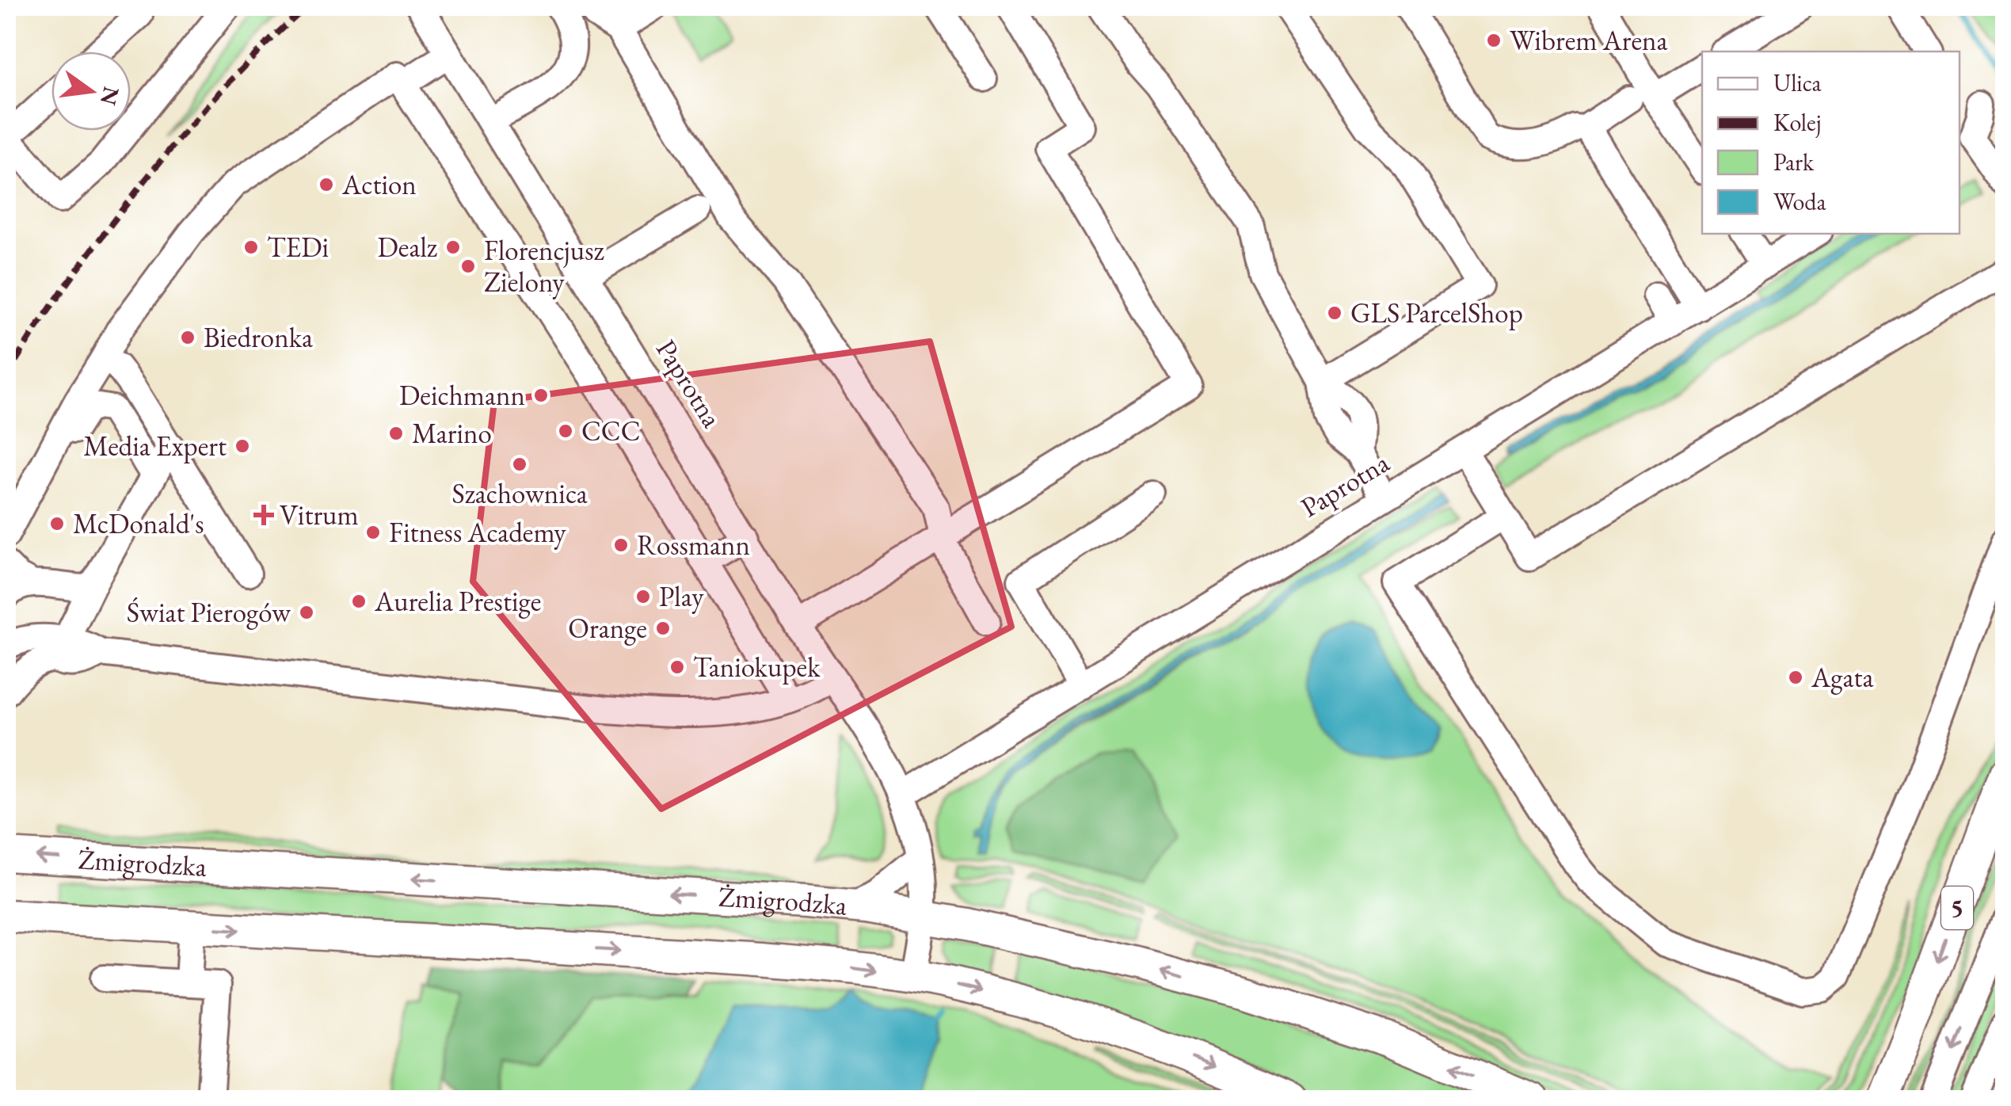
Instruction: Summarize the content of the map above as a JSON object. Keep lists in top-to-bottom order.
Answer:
{
  "streets": {
    "main road": ["Żmigrodzka", "5"],
    "street": ["Paprotna"]
  },
  "crossings": [
    ["Paprotna", "Żmigrodzka"]
  ],
  "places": {
    "other": [
      "Wibrem Arena",
      "Action",
      "TEDi",
      "Dealz",
      "Florencjusz Zielony",
      "GLS ParcelShop",
      "Biedronka",
      "Deichmann",
      "CCC",
      "Marino",
      "Media Expert",
      "Szachownica",
      "McDonald's",
      "Fitness Academy",
      "Rossmann",
      "Play",
      "Aurelia Prestige",
      "Świat Pierogów",
      "Orange",
      "Taniokupek",
      "Agata"
    ],
    "health": ["Vitrum"]
  },
  "legend": [
    "Ulica",
    "Kolej",
    "Park",
    "Woda"
  ],
  "north": "right"
}
